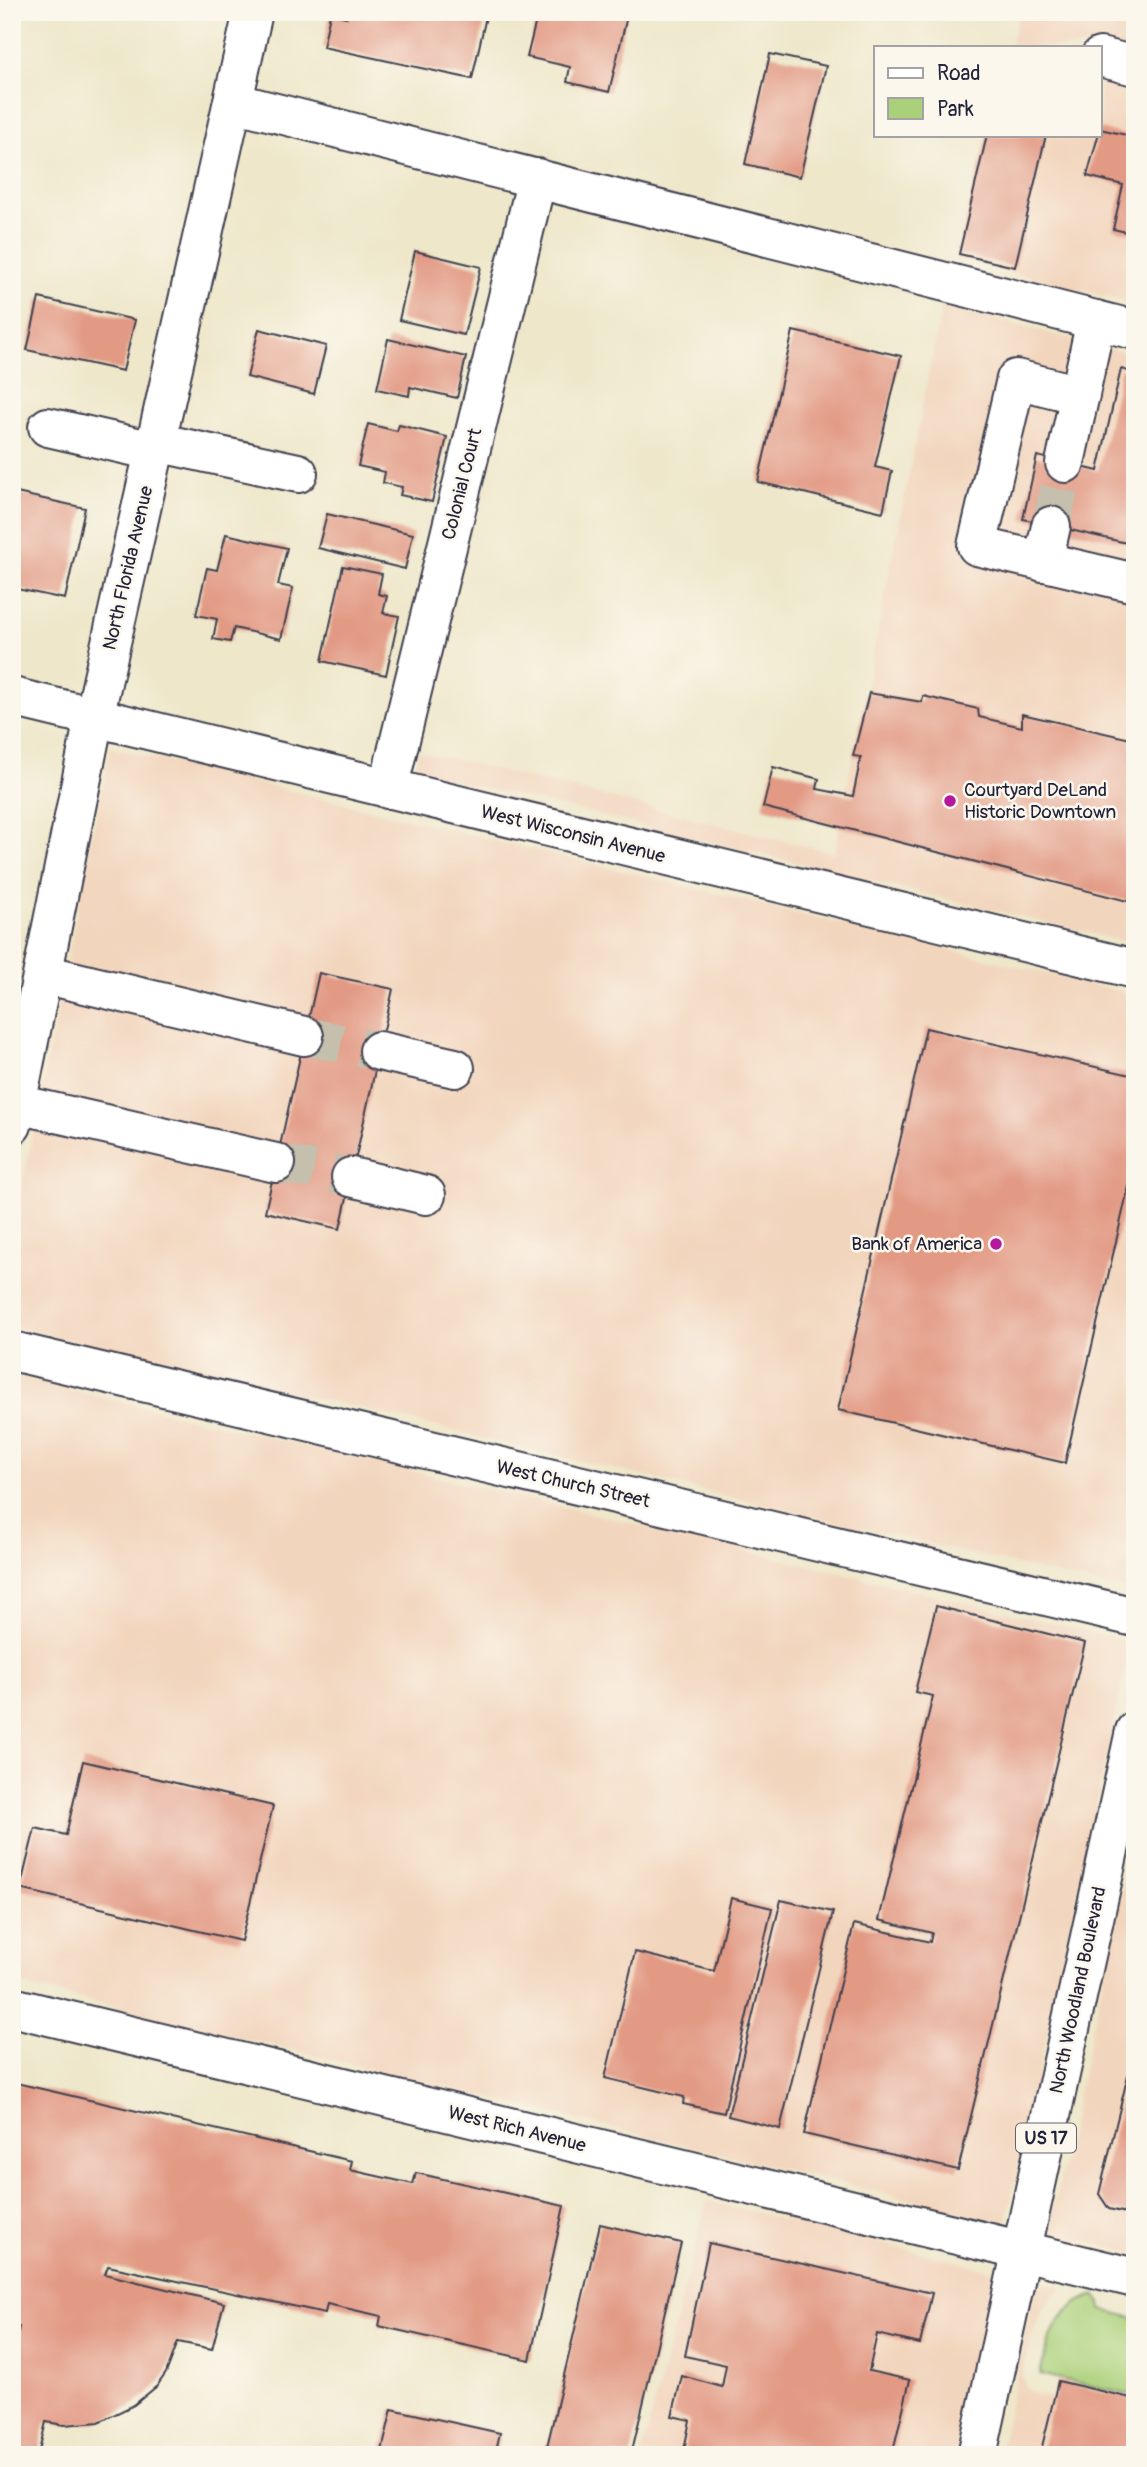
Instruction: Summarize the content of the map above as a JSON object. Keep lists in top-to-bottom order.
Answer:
{
  "streets": {
    "street": [
      "Colonial Court",
      "North Florida Avenue",
      "West Wisconsin Avenue",
      "West Church Street",
      "North Woodland Boulevard",
      "West Rich Avenue",
      "US 17"
    ]
  },
  "crossings": [
    ["Colonial Court", "West Wisconsin Avenue"],
    ["North Florida Avenue", "West Wisconsin Avenue"],
    ["North Woodland Boulevard", "West Rich Avenue"]
  ],
  "places": ["Courtyard DeLand Historic Downtown", "Bank of America"],
  "legend": ["Road", "Park"]
}
